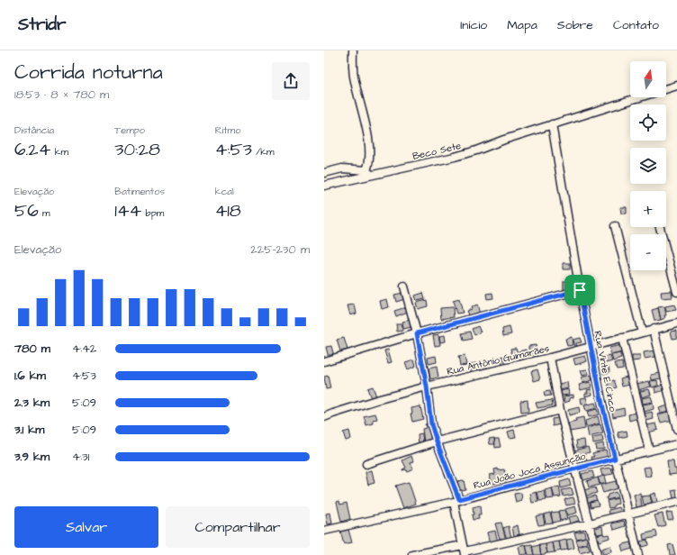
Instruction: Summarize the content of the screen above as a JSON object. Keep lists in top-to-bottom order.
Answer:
{
  "streets": {
    "street": [
      "Beco Sete",
      "Rua Antônio Guimarães",
      "Rua Vinte E Cinco",
      "Rua João Joca Assunção"
    ]
  },
  "crossings": [
    ["Beco Sete", "Rua Vinte E Cinco"],
    ["Rua Antônio Guimarães", "Rua Vinte E Cinco"],
    ["Rua Vinte E Cinco", "Rua João Joca Assunção"]
  ],
  "north": "top",
  "page": {
    "header": "Stridr",
    "nav": [
      "Início",
      "Mapa",
      "Sobre",
      "Contato"
    ],
    "heading": ["Corrida noturna", "18:53 · 8 × 780 m"],
    "map_buttons": ["+", "−"],
    "stats": [
      ["Distância", "6.24 km"],
      ["Tempo", "30:28"],
      ["Ritmo", "4:53 /km"],
      ["Elevação", "56 m"],
      ["Batimentos", "144 bpm"],
      ["kcal", "418"]
    ],
    "chart": ["Elevação", "225–230 m"],
    "list": [
      {
        "name": "780 m",
        "note": "4:42"
      },
      {
        "name": "1.6 km",
        "note": "4:53"
      },
      {
        "name": "2.3 km",
        "note": "5:09"
      },
      {
        "name": "3.1 km",
        "note": "5:09"
      },
      {
        "name": "3.9 km",
        "note": "4:31"
      }
    ],
    "buttons": ["Salvar", "Compartilhar"]
  }
}
